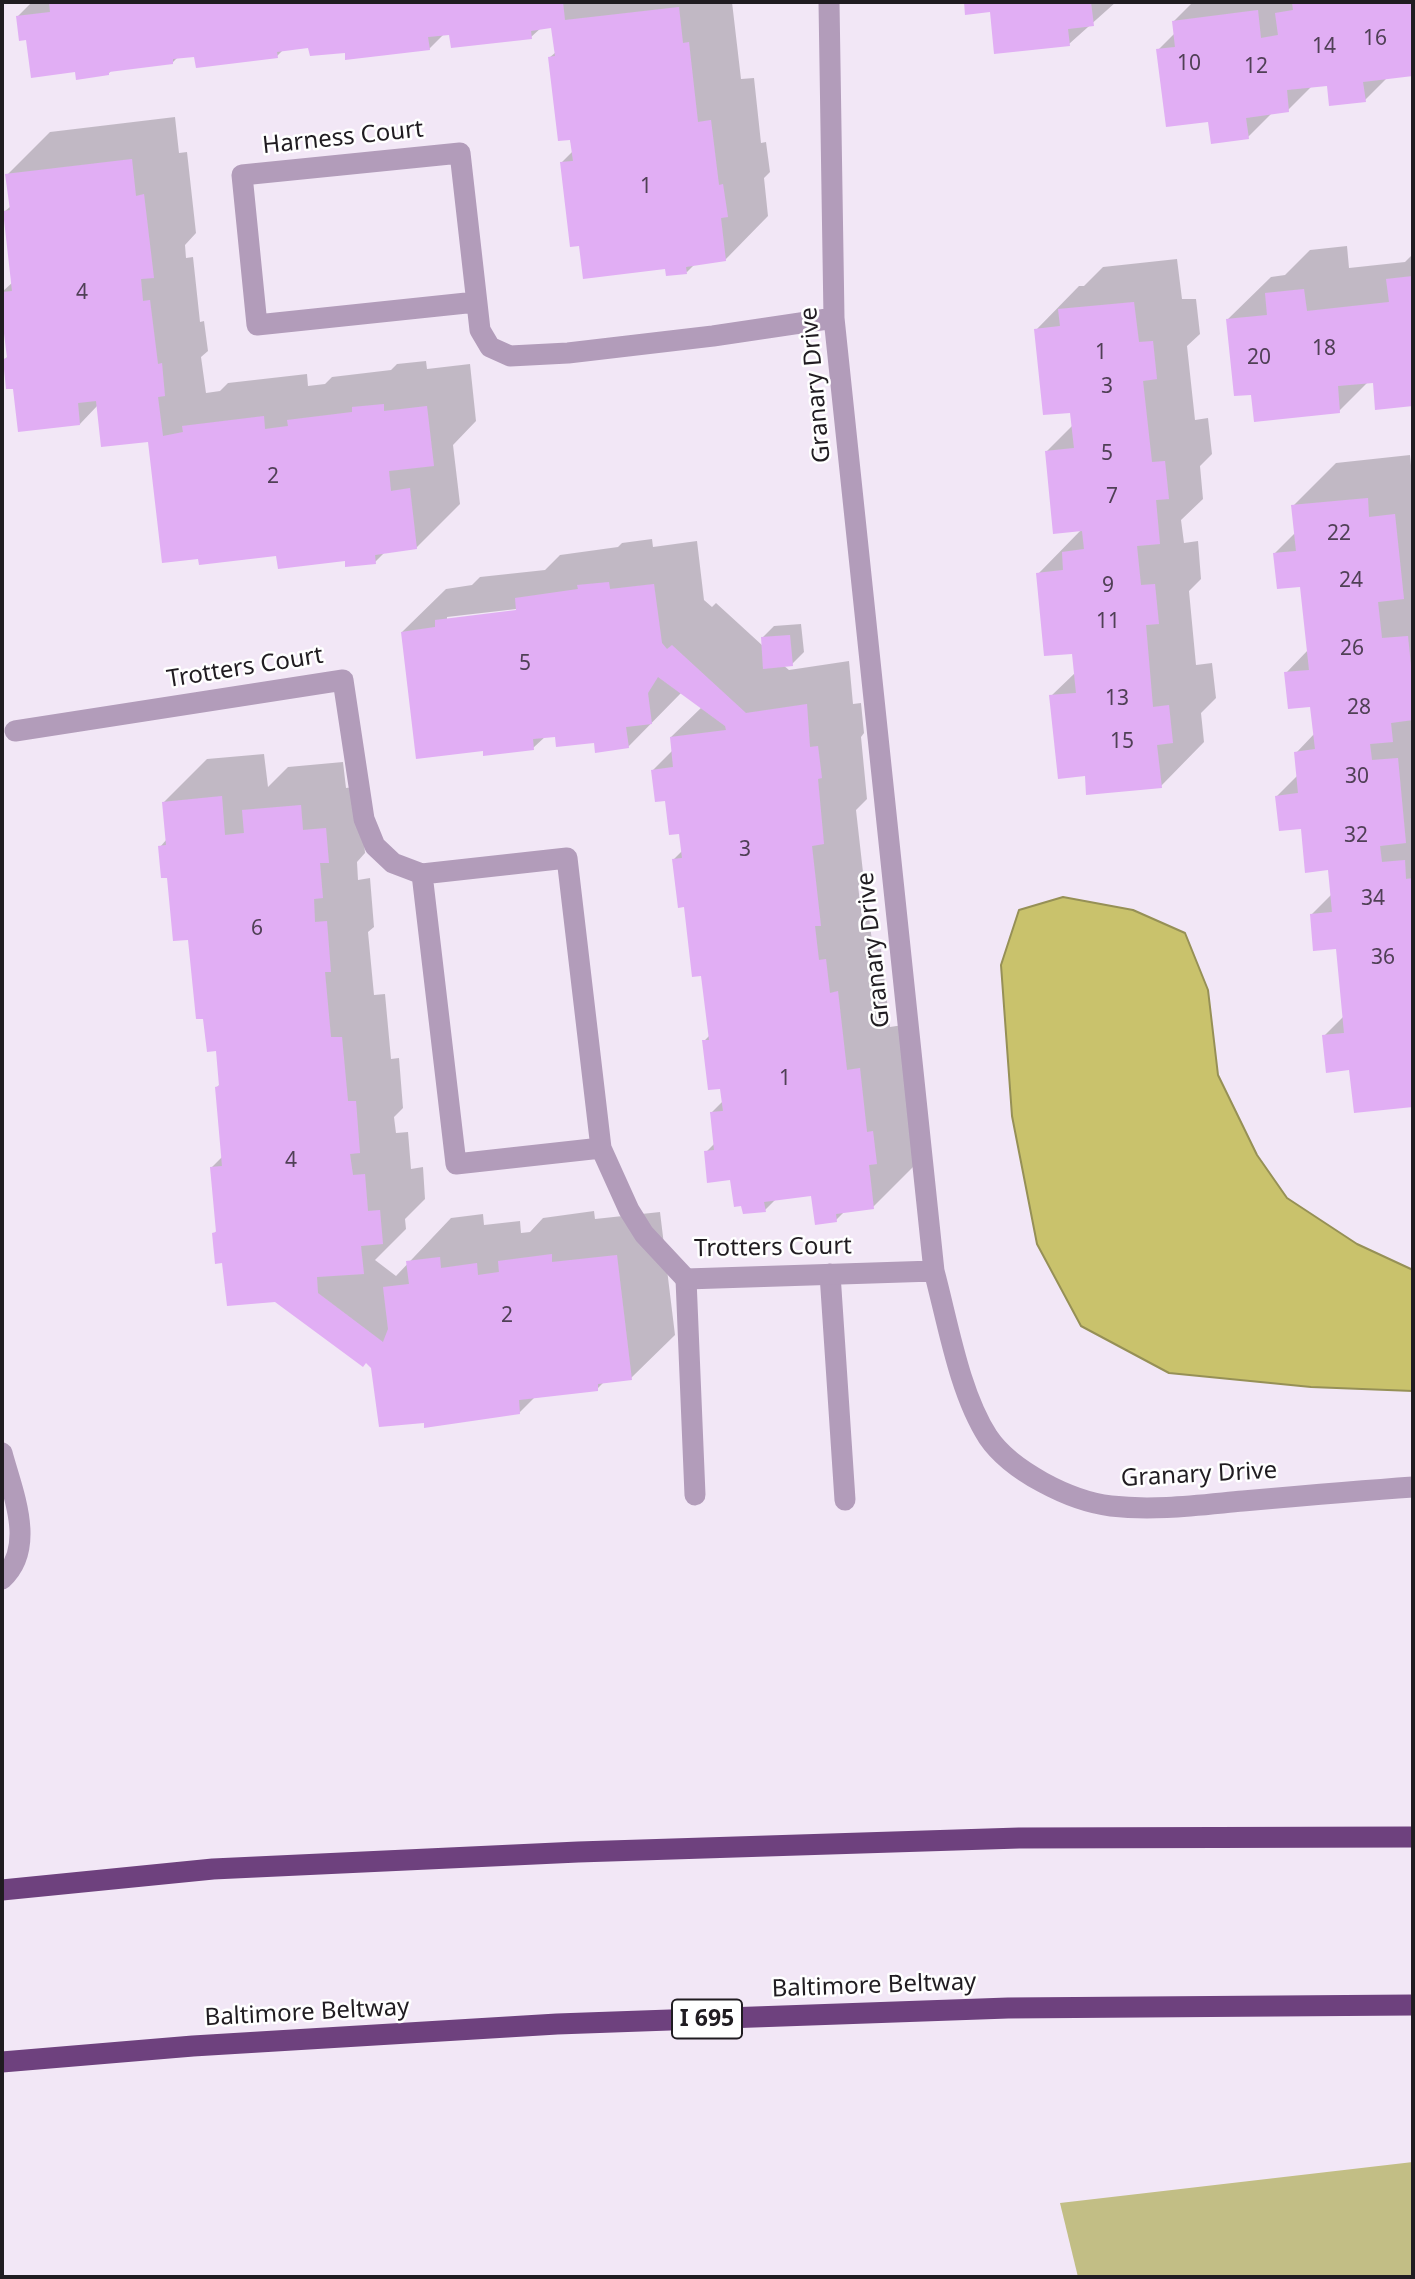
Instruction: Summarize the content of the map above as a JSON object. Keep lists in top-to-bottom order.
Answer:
{
  "streets": {
    "highway": ["Baltimore Beltway", "I 695"],
    "street": ["Harness Court", "Granary Drive", "Trotters Court"]
  },
  "crossings": [
    ["Harness Court", "Granary Drive"],
    ["Granary Drive", "Trotters Court"]
  ],
  "house_numbers": [
    "16",
    "14",
    "10",
    "12",
    "1",
    "4",
    "18",
    "1",
    "20",
    "3",
    "5",
    "2",
    "7",
    "22",
    "24",
    "9",
    "11",
    "26",
    "5",
    "13",
    "28",
    "15",
    "30",
    "32",
    "3",
    "34",
    "6",
    "36",
    "1",
    "4",
    "2"
  ]
}
